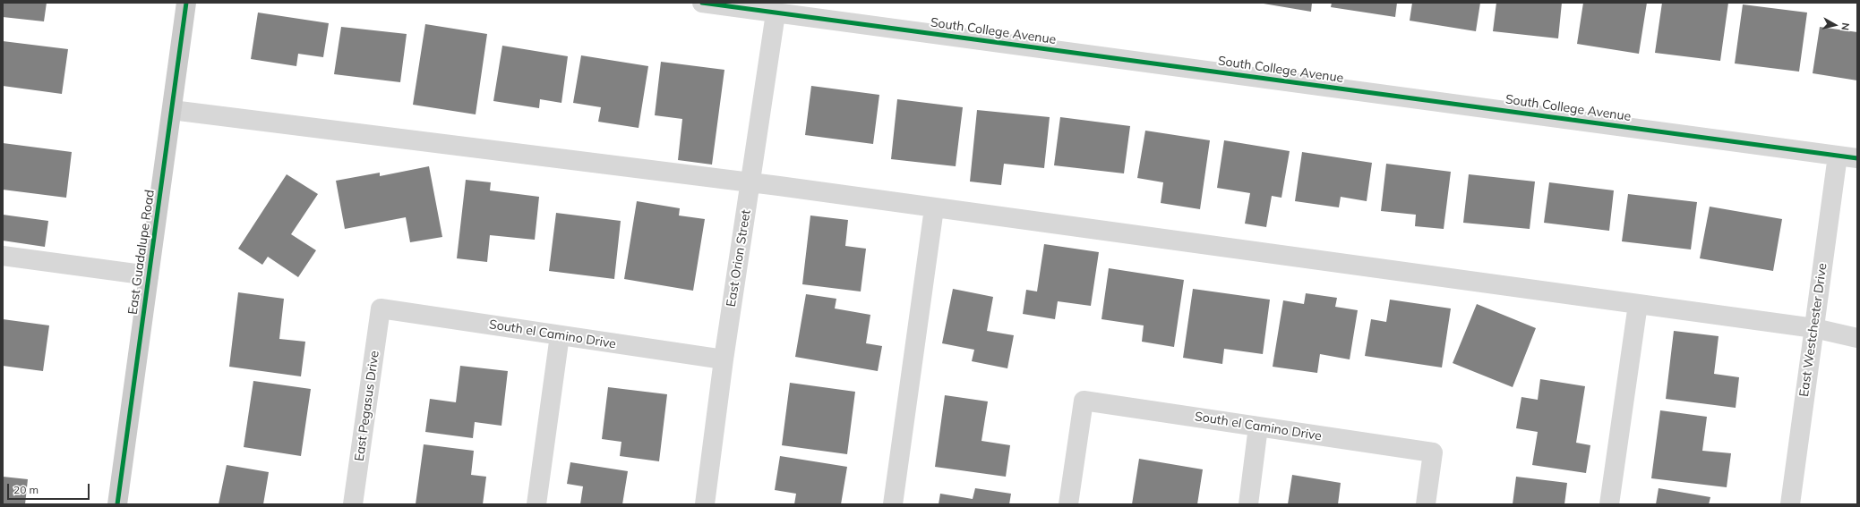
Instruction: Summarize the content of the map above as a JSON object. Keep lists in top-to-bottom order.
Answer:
{
  "streets": {
    "main road": ["East Guadalupe Road"],
    "street": [
      "South College Avenue",
      "East Orion Street",
      "East Westchester Drive",
      "South el Camino Drive",
      "East Pegasus Drive"
    ]
  },
  "crossings": [
    ["South College Avenue", "East Orion Street"],
    ["South College Avenue", "East Westchester Drive"],
    ["East Orion Street", "South el Camino Drive"],
    ["South el Camino Drive", "East Pegasus Drive"]
  ],
  "scale_bar": "20 m",
  "north": "right"
}
